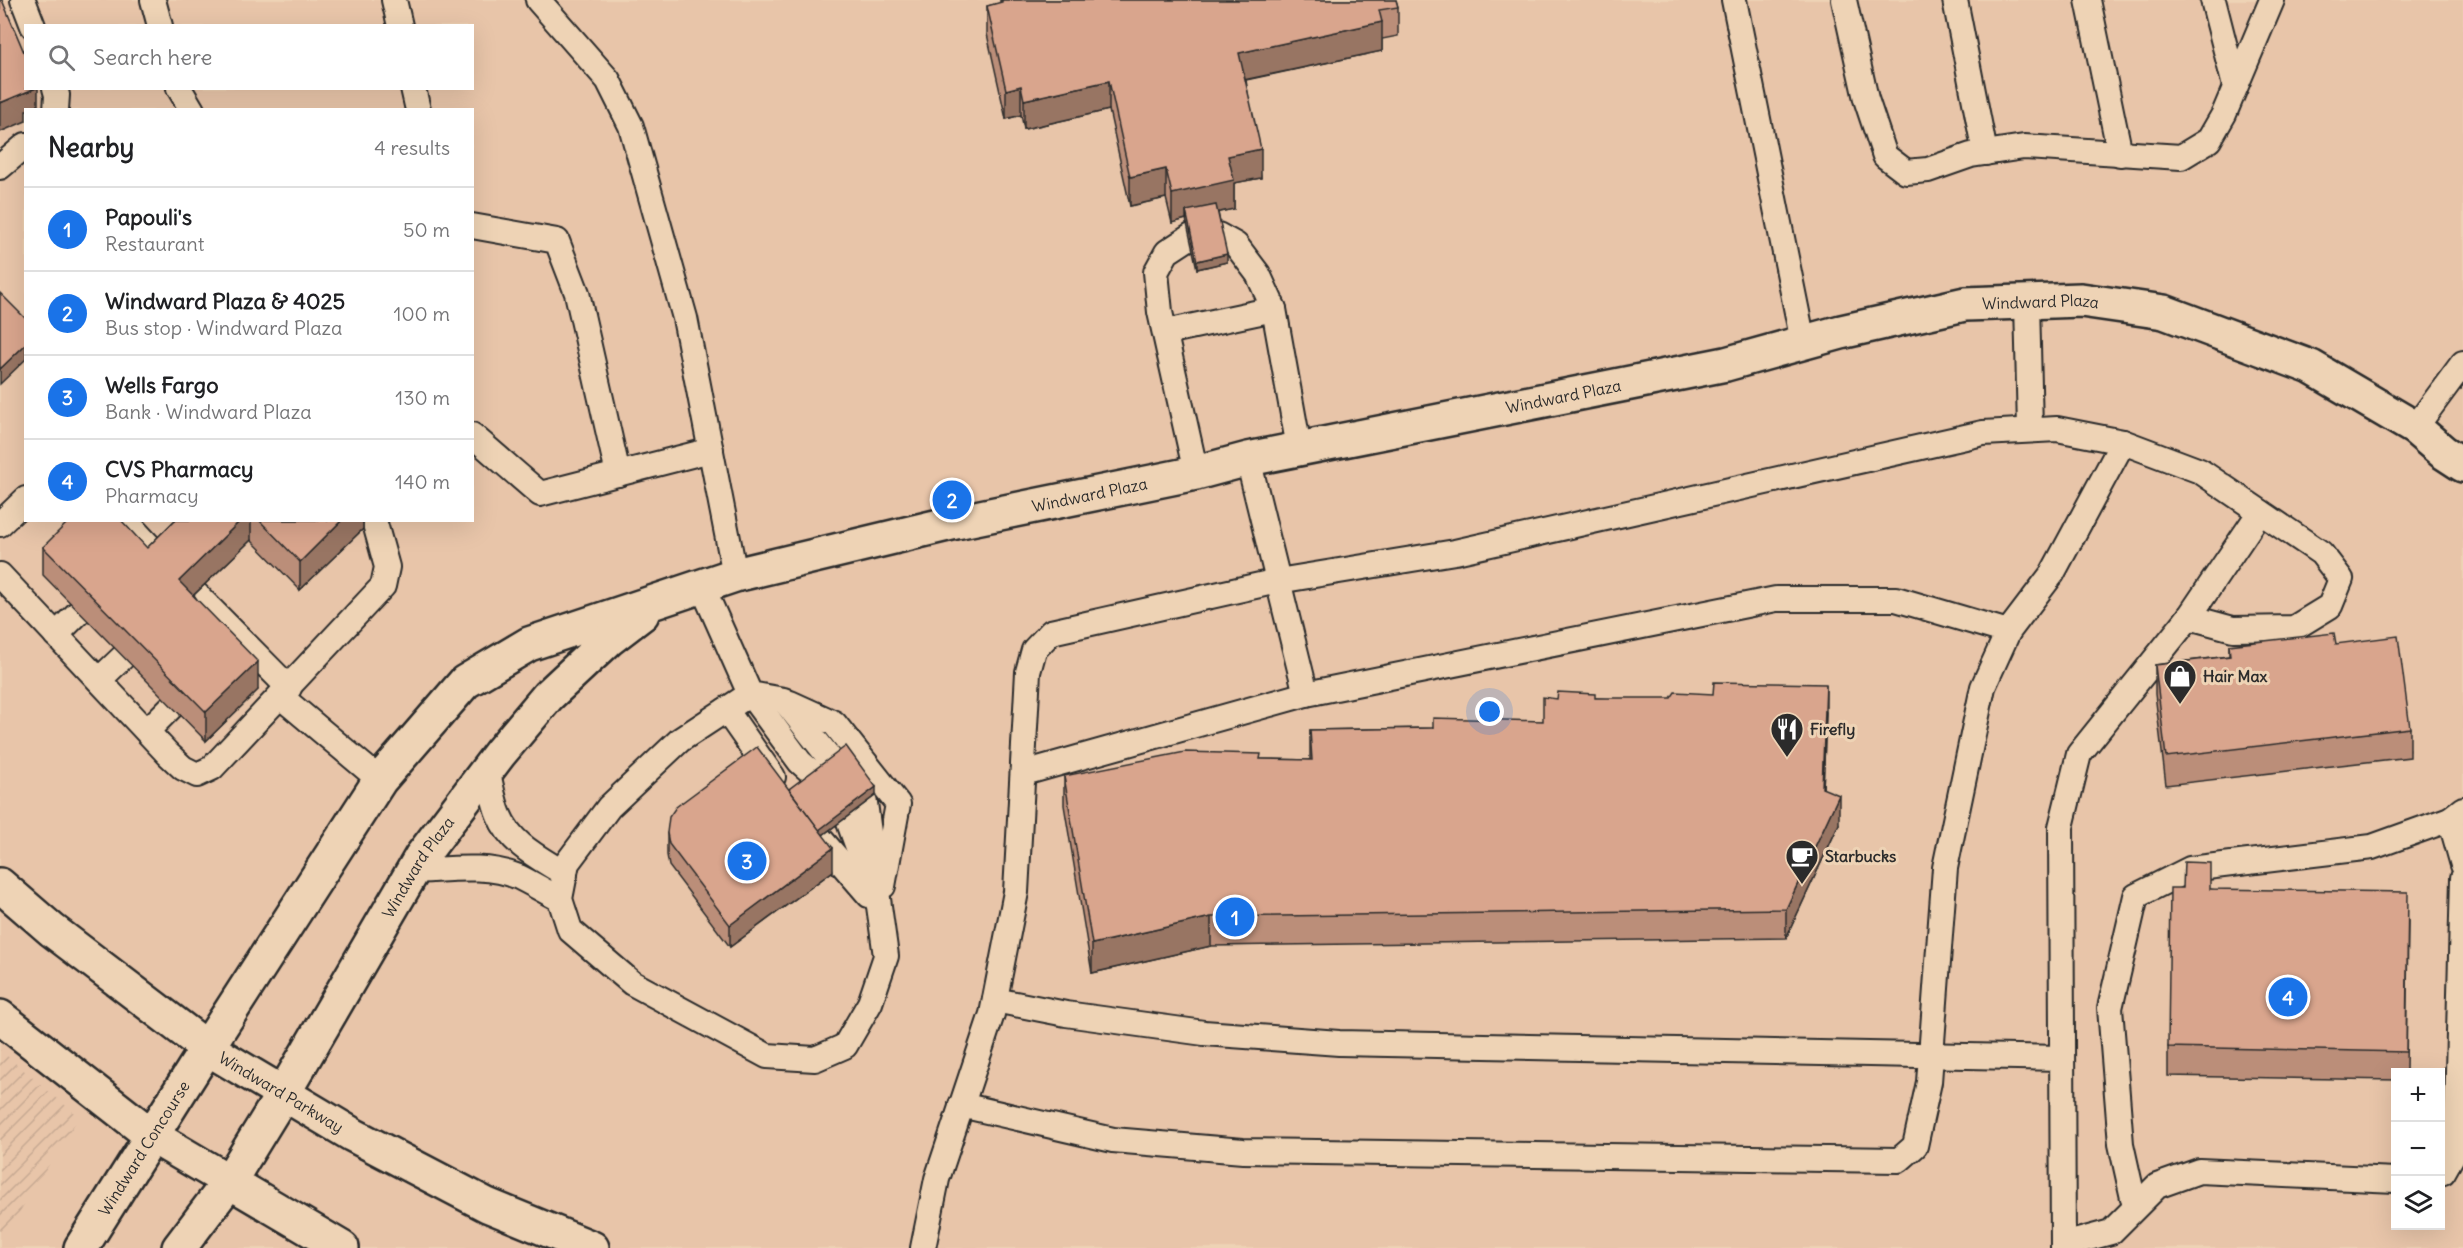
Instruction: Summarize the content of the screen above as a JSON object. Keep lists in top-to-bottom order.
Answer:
{
  "streets": {
    "street": ["Windward Plaza", "Windward Parkway", "Windward Concourse"]
  },
  "crossings": [
    ["Windward Plaza", "Windward Parkway"],
    ["Windward Plaza", "Windward Concourse"],
    ["Windward Parkway", "Windward Concourse"]
  ],
  "places": {
    "shop": ["Hair Max"],
    "restaurant": ["Firefly"],
    "cafe": ["Starbucks"]
  },
  "page": {
    "search": "Search here",
    "heading": ["Nearby", "4 results"],
    "list": [
      {
        "mark": "1",
        "name": "Papouli's",
        "note": "Restaurant",
        "value": "50 m"
      },
      {
        "mark": "2",
        "name": "Windward Plaza & 4025",
        "note": "Bus stop · Windward Plaza",
        "value": "100 m"
      },
      {
        "mark": "3",
        "name": "Wells Fargo",
        "note": "Bank · Windward Plaza",
        "value": "130 m"
      },
      {
        "mark": "4",
        "name": "CVS Pharmacy",
        "note": "Pharmacy",
        "value": "140 m"
      }
    ],
    "pins": [
      "2",
      "3",
      "1",
      "4"
    ],
    "map_buttons": ["+", "−"]
  }
}
